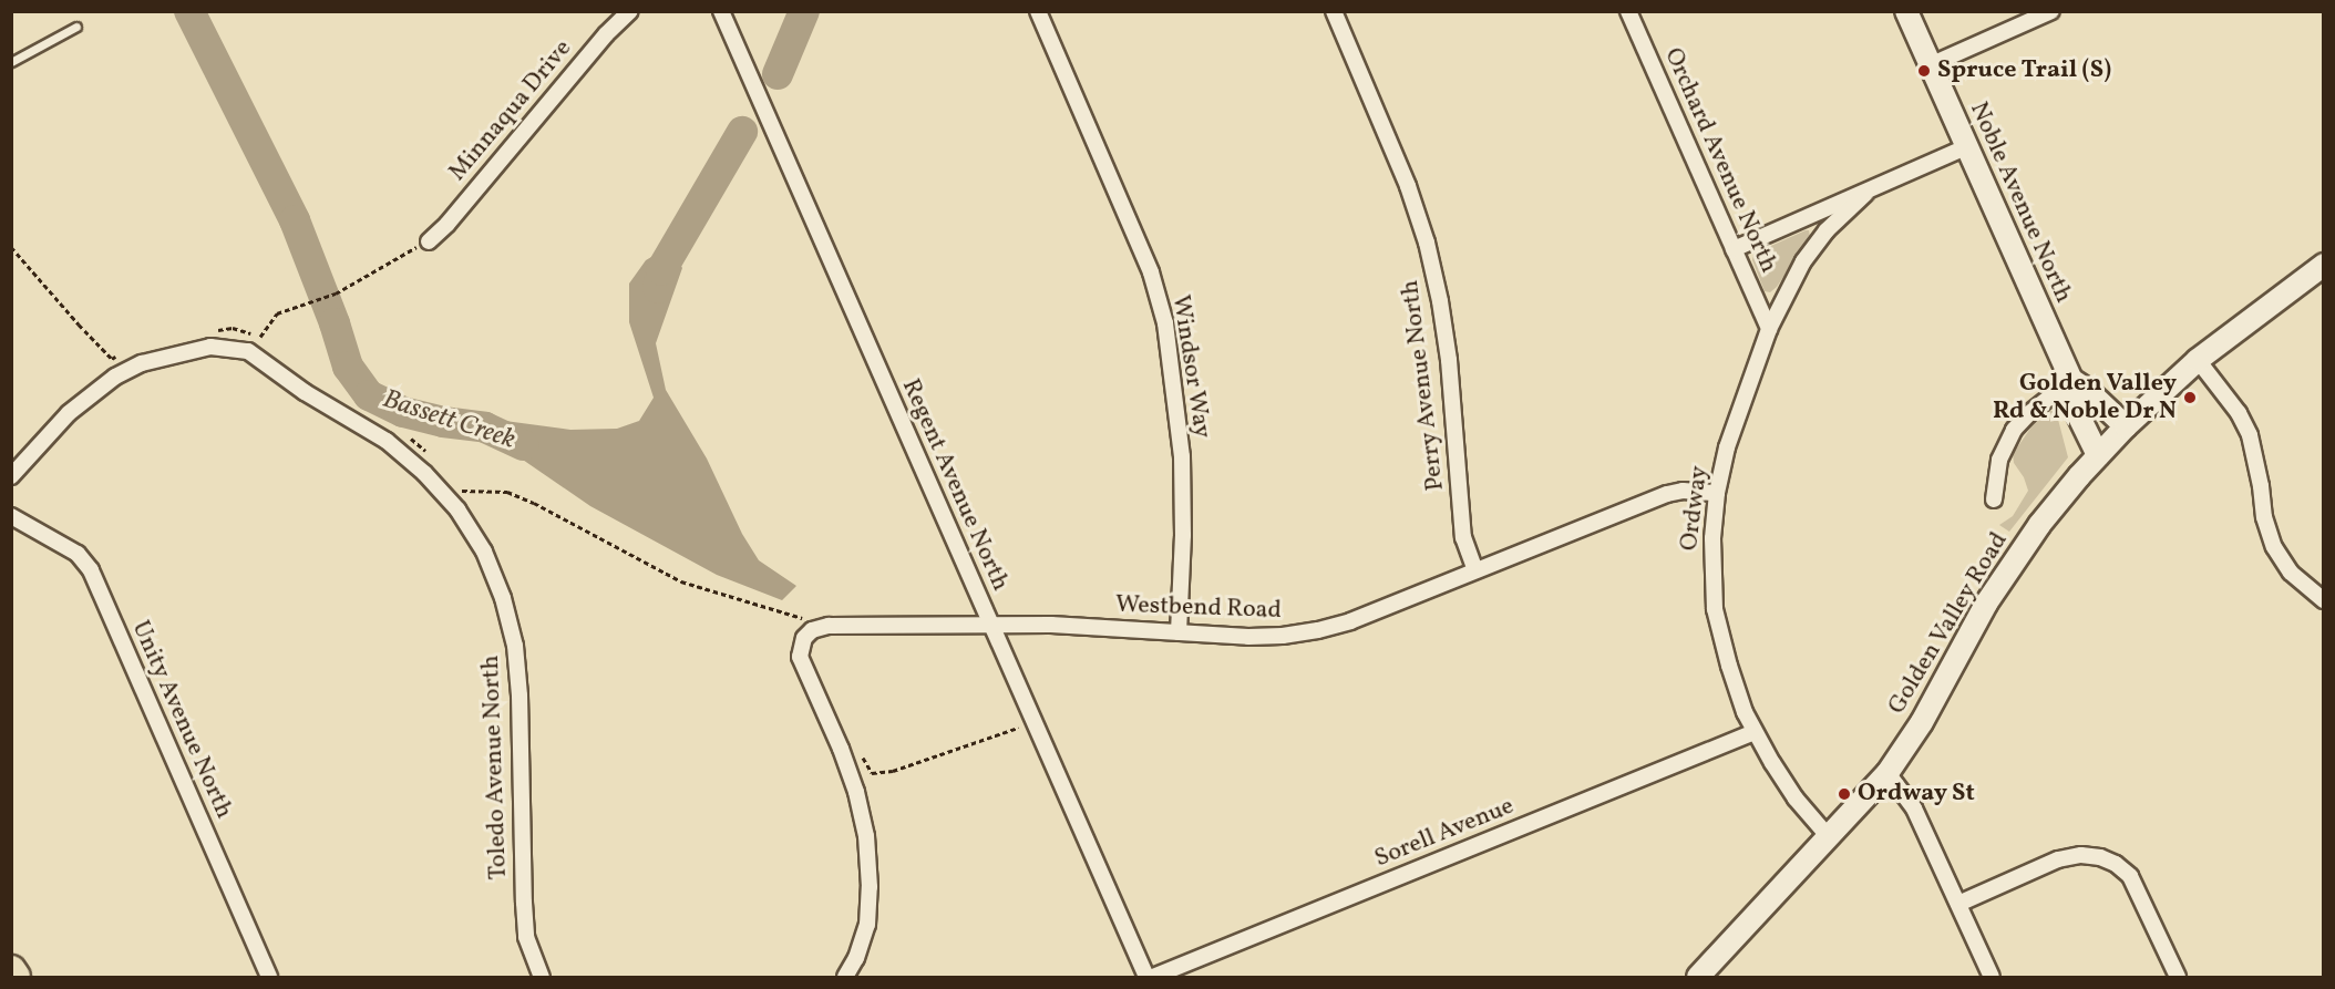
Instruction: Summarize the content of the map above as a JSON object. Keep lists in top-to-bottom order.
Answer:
{
  "streets": {
    "street": [
      "Minnaqua Drive",
      "Orchard Avenue North",
      "Noble Avenue North",
      "Windsor Way",
      "Perry Avenue North",
      "Regent Avenue North",
      "Ordway",
      "Westbend Road",
      "Golden Valley Road",
      "Unity Avenue North",
      "Toledo Avenue North",
      "Sorell Avenue"
    ]
  },
  "crossings": [
    ["Orchard Avenue North", "Ordway"],
    ["Noble Avenue North", "Ordway"],
    ["Noble Avenue North", "Golden Valley Road"],
    ["Windsor Way", "Westbend Road"],
    ["Perry Avenue North", "Westbend Road"],
    ["Regent Avenue North", "Westbend Road"],
    ["Ordway", "Westbend Road"],
    ["Ordway", "Golden Valley Road"],
    ["Ordway", "Sorell Avenue"]
  ],
  "water": ["Bassett Creek"],
  "places": ["Spruce Trail (S)", "Golden Valley Rd & Noble Dr N", "Ordway St"]
}
